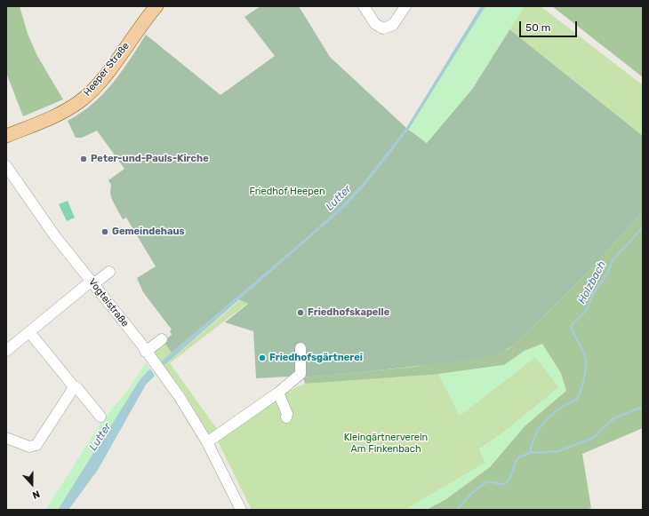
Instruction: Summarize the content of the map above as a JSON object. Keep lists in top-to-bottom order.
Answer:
{
  "streets": {
    "main road": ["Heeper Straße"],
    "street": ["Vogteistraße"]
  },
  "water": ["Lutter", "Holzbach"],
  "parks": ["Friedhof Heepen", "Kleingärtnerverein Am Finkenbach"],
  "places": [
    "Peter-und-Pauls-Kirche",
    "Gemeindehaus",
    "Friedhofskapelle",
    "Friedhofsgärtnerei"
  ],
  "scale_bar": "50 m",
  "north": "bottom"
}
